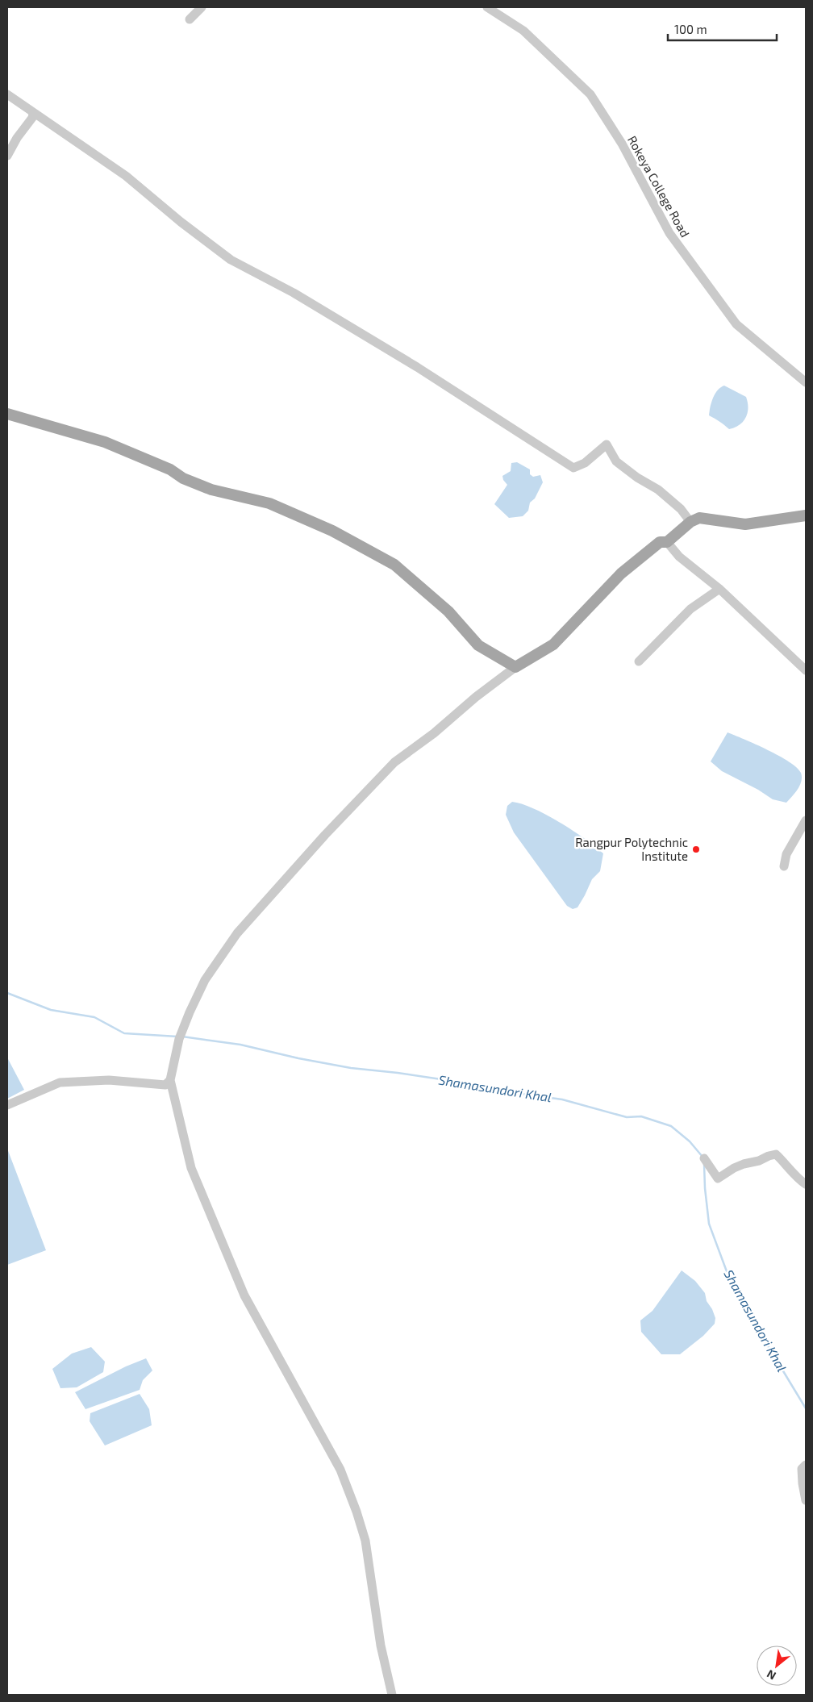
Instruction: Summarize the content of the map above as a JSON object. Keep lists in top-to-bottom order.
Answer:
{
  "streets": {
    "street": ["Rokeya College Road"]
  },
  "water": ["Shamasundori Khal"],
  "places": ["Rangpur Polytechnic Institute"],
  "scale_bar": "100 m",
  "north": "bottom left"
}
